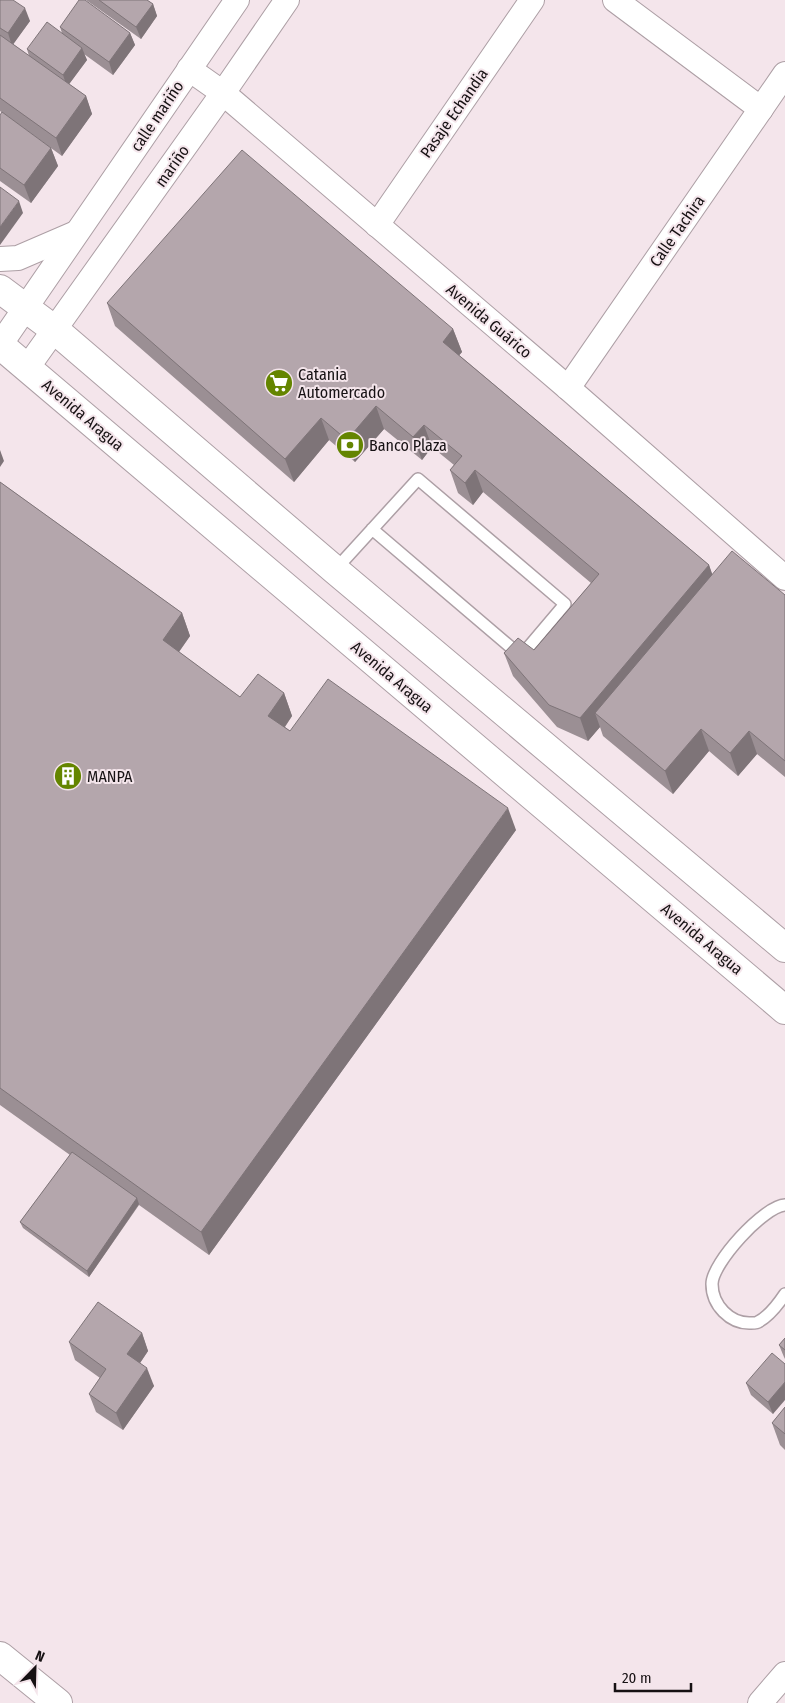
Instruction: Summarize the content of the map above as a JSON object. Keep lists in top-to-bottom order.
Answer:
{
  "streets": {
    "main road": ["Avenida Aragua"],
    "street": [
      "Pasaje Echandia",
      "calle mariño",
      "mariño",
      "Calle Tachira",
      "Avenida Guárico"
    ]
  },
  "crossings": [
    ["Pasaje Echandia", "Avenida Guárico"],
    ["calle mariño", "Avenida Guárico"],
    ["calle mariño", "Avenida Aragua"],
    ["mariño", "Avenida Guárico"],
    ["mariño", "Avenida Aragua"],
    ["Calle Tachira", "Avenida Guárico"]
  ],
  "places": {
    "supermarket": ["Catania Automercado"],
    "bank": ["Banco Plaza"],
    "building": ["MANPA"]
  },
  "scale_bar": "20 m",
  "north": "top right"
}
